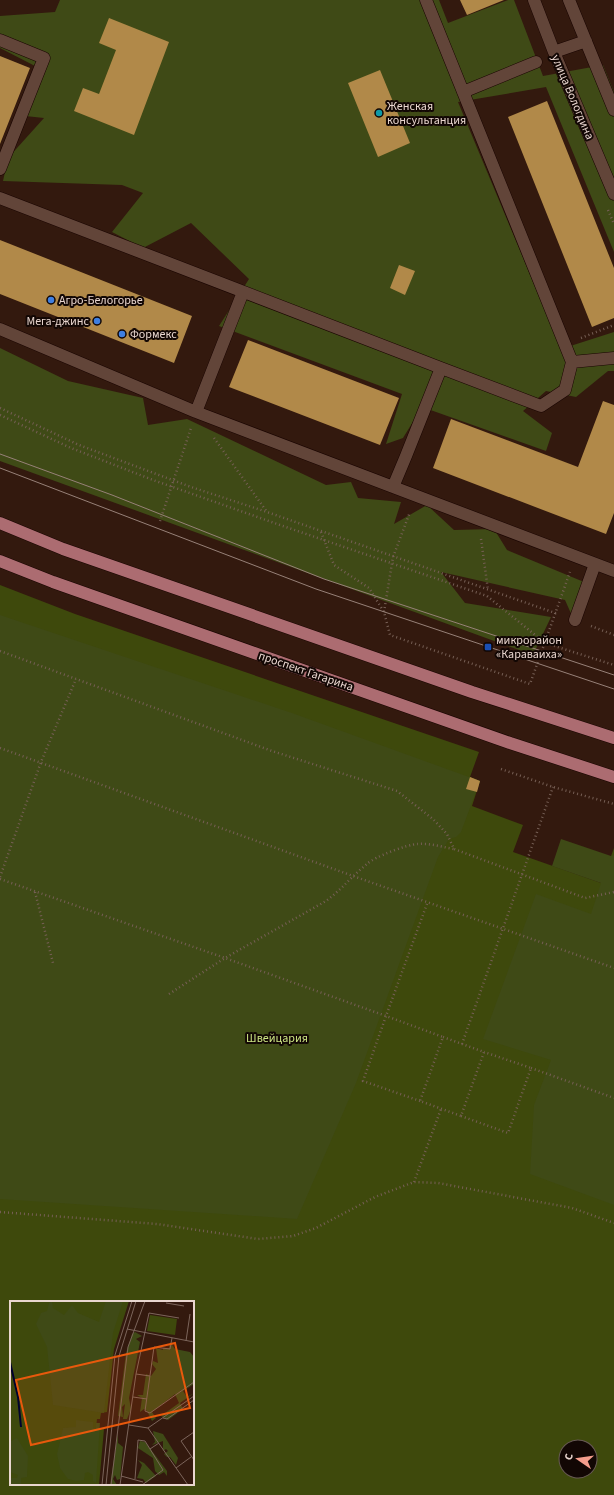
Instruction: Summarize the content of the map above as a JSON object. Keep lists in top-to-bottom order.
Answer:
{
  "streets": {
    "main road": ["проспект Гагарина"],
    "street": ["улица Вологдина"]
  },
  "parks": ["Швейцария"],
  "places": {
    "other": [
      "Женская консультанция",
      "Агро-Белогорье",
      "Мега-джинс",
      "Формекс"
    ],
    "transit": ["микрорайон «Караваиха»"]
  },
  "north": "left"
}
